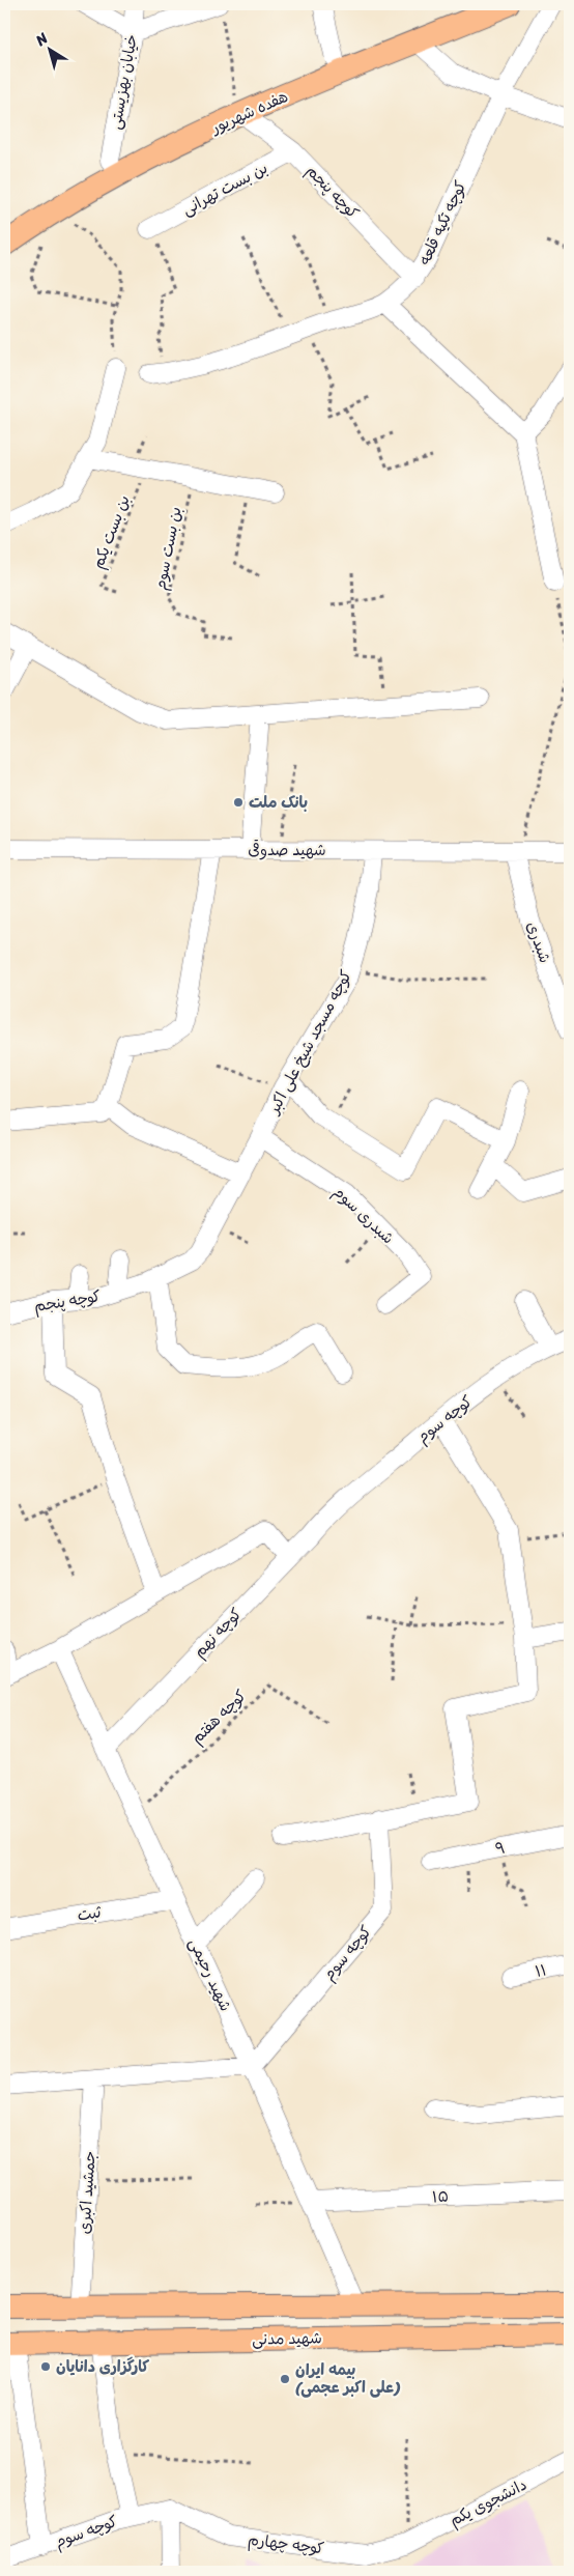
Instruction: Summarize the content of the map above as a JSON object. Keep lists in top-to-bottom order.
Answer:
{
  "streets": {
    "main road": ["هفده شهریور", "شهید مدنی"],
    "street": [
      "خیابان بهزیستی",
      "بن بست تهرانی",
      "کوچه پنجم",
      "کوچه تکیه قلعه",
      "شهید صدوقی",
      "شبدری",
      "کوچه مسجد شیخ علی اکبر",
      "شبدری سوم",
      "کوچه سوم",
      "کوچه نهم",
      "۹",
      "ثبت",
      "۱۱",
      "شهید رحیمی",
      "جمشید اکبری",
      "۱۵",
      "دانشجوی یکم",
      "کوچه چهارم"
    ],
    "path": ["بن بست یکم", "بن بست سوم", "کوچه هفتم"]
  },
  "crossings": [
    ["خیابان بهزیستی", "هفده شهریور"],
    ["هفده شهریور", "کوچه پنجم"],
    ["بن بست تهرانی", "کوچه پنجم"],
    ["کوچه پنجم", "کوچه تکیه قلعه"],
    ["کوچه پنجم", "کوچه مسجد شیخ علی اکبر"],
    ["شهید صدوقی", "شبدری"],
    ["شهید صدوقی", "کوچه مسجد شیخ علی اکبر"],
    ["کوچه مسجد شیخ علی اکبر", "شبدری سوم"],
    ["کوچه سوم", "کوچه نهم"],
    ["کوچه سوم", "شهید رحیمی"],
    ["کوچه سوم", "کوچه چهارم"],
    ["کوچه نهم", "شهید رحیمی"],
    ["کوچه هفتم", "شهید رحیمی"],
    ["ثبت", "شهید رحیمی"],
    ["شهید رحیمی", "۱۵"],
    ["دانشجوی یکم", "کوچه چهارم"]
  ],
  "places": ["بانک ملت", "کارگزاری دانایان", "بیمه ایران (علی اکبر عجمی)"],
  "north": "top left"
}
